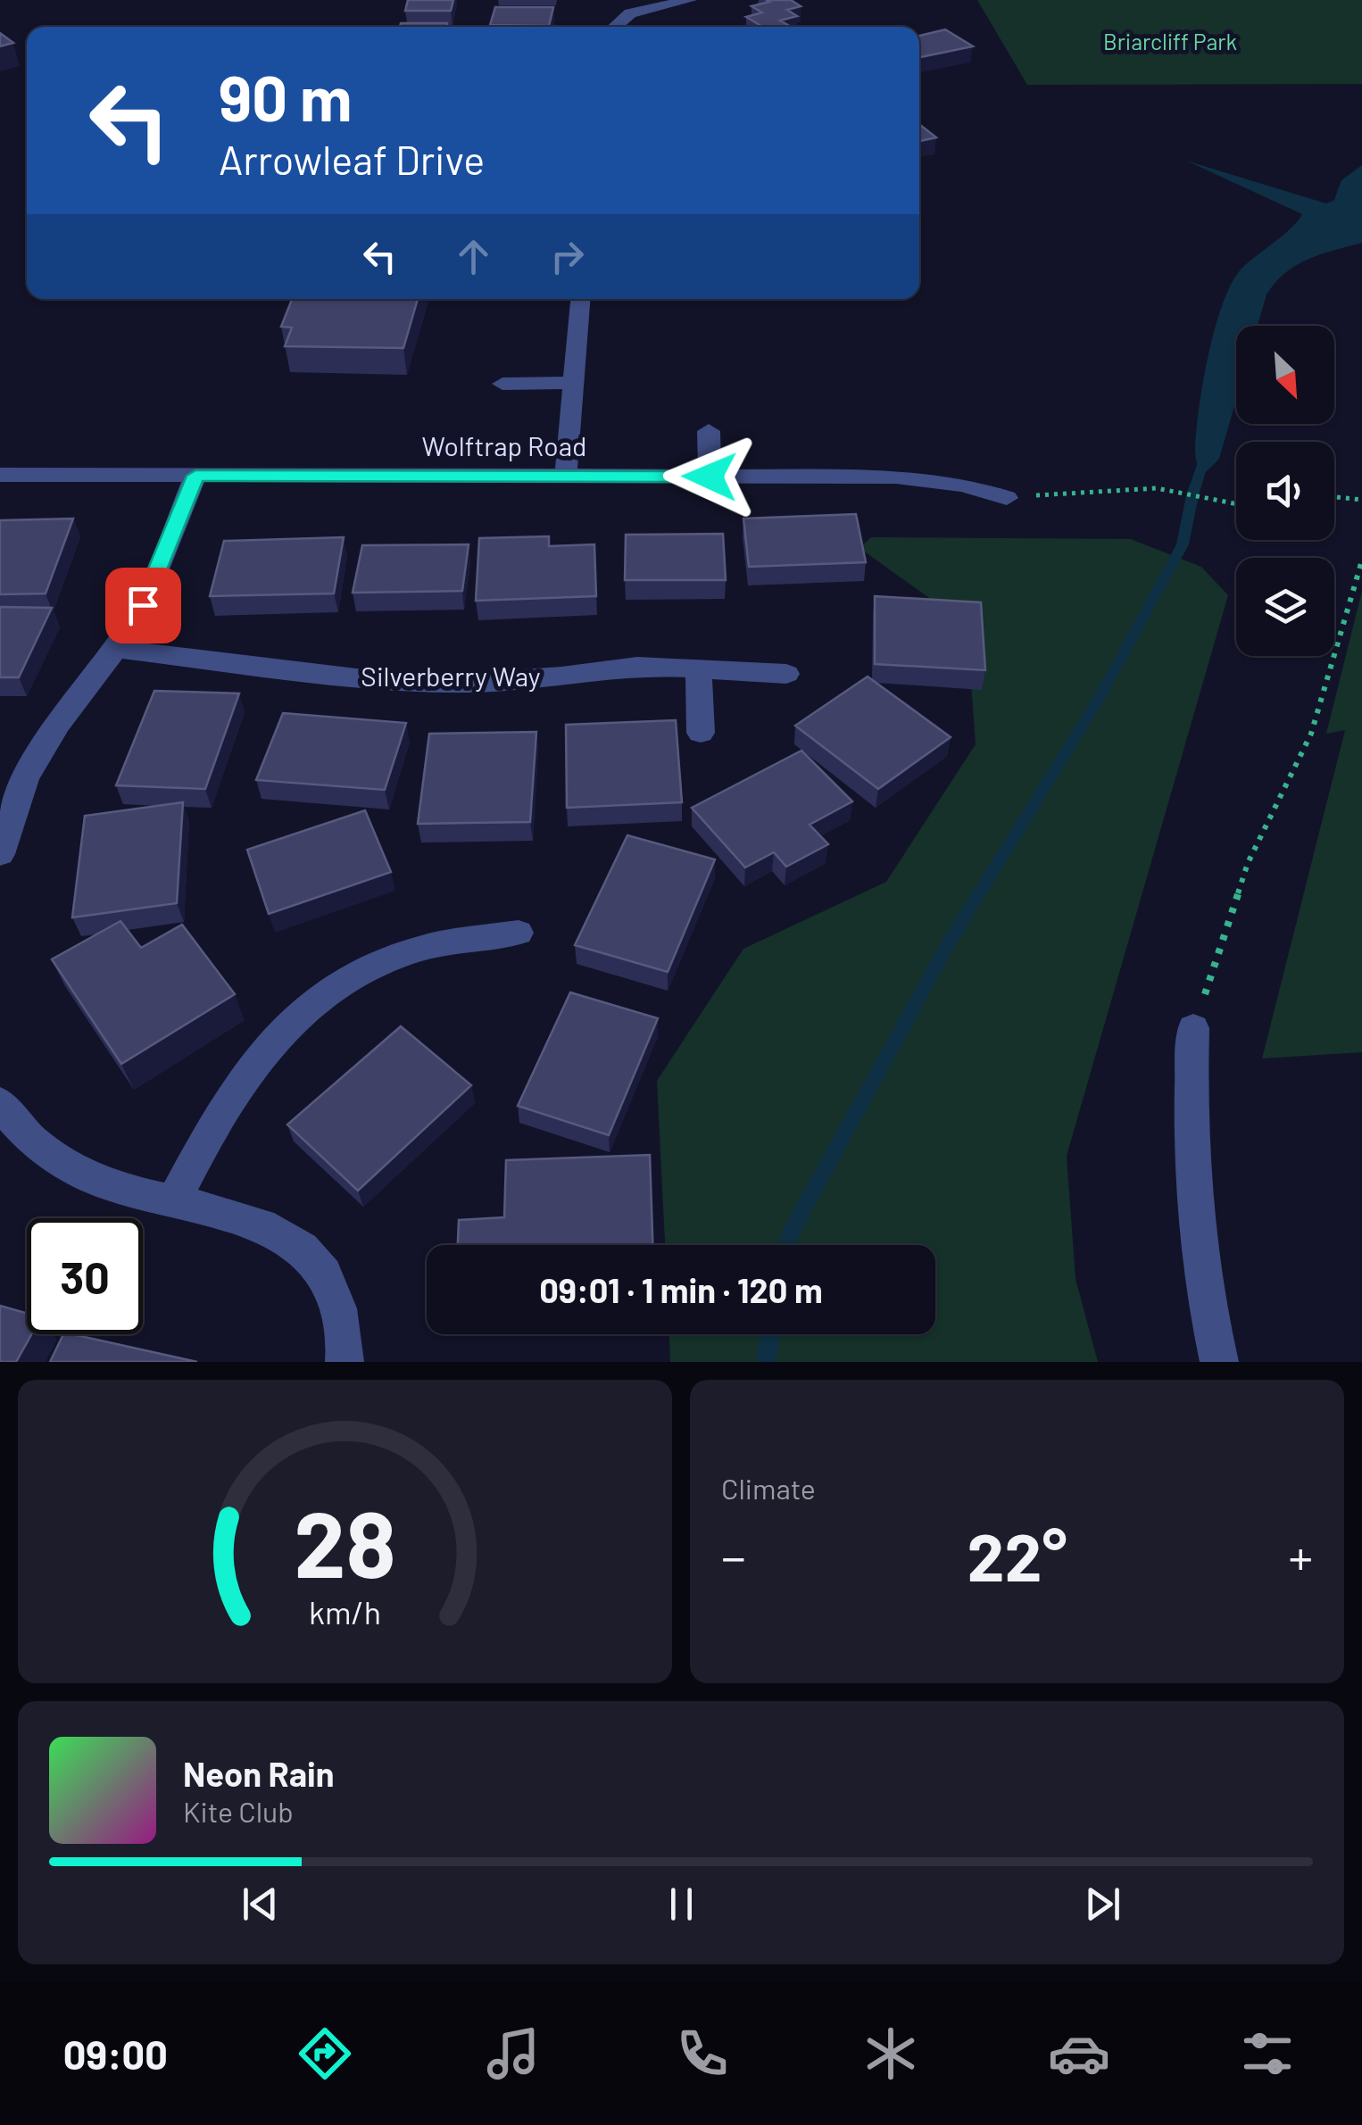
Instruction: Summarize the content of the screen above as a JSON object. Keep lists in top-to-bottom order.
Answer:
{
  "streets": {
    "street": ["Wolftrap Road", "Silverberry Way"]
  },
  "parks": ["Briarcliff Park"],
  "north": "bottom right",
  "page": {
    "turn": ["90 m", "Arrowleaf Drive"],
    "limit": "30",
    "trip": "09:01 · 1 min · 120 m",
    "tile": "Climate",
    "heat": ["−", "22°", "+"],
    "song": ["Neon Rain", "Kite Club"],
    "tabs": "09:00",
    "gauge": ["28", "km/h"]
  }
}
